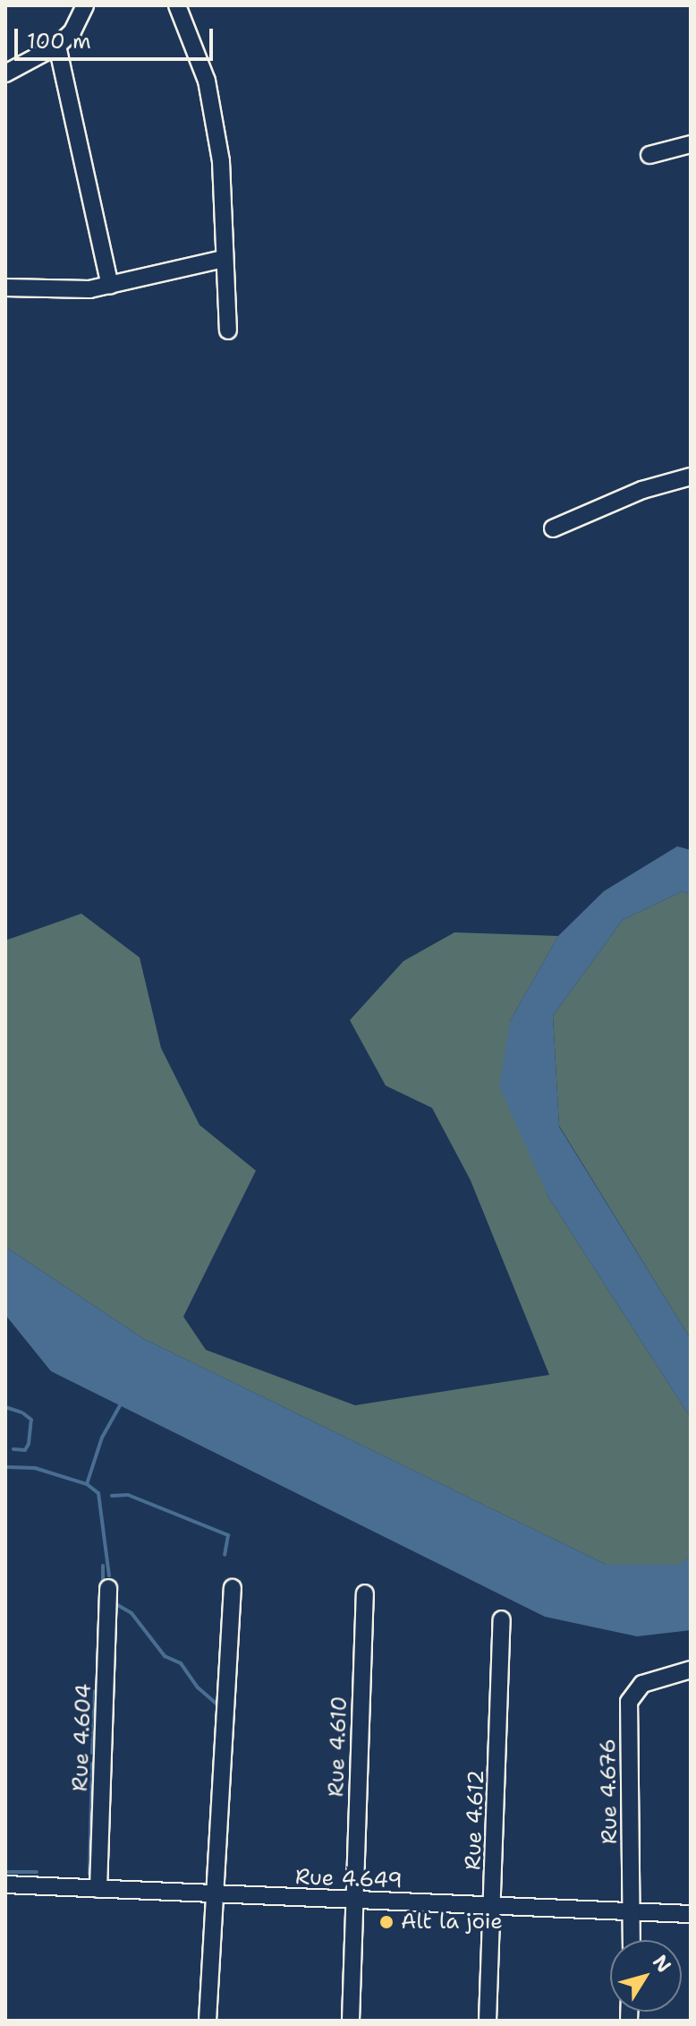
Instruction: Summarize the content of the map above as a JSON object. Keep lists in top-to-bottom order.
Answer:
{
  "streets": {
    "street": [
      "Rue 4.604",
      "Rue 4.610",
      "Rue 4.676",
      "Rue 4.612",
      "Rue 4.649"
    ]
  },
  "crossings": [
    ["Rue 4.604", "Rue 4.649"],
    ["Rue 4.610", "Rue 4.649"],
    ["Rue 4.676", "Rue 4.649"],
    ["Rue 4.612", "Rue 4.649"]
  ],
  "places": ["Alt la joie"],
  "scale_bar": "100 m",
  "north": "top right"
}
